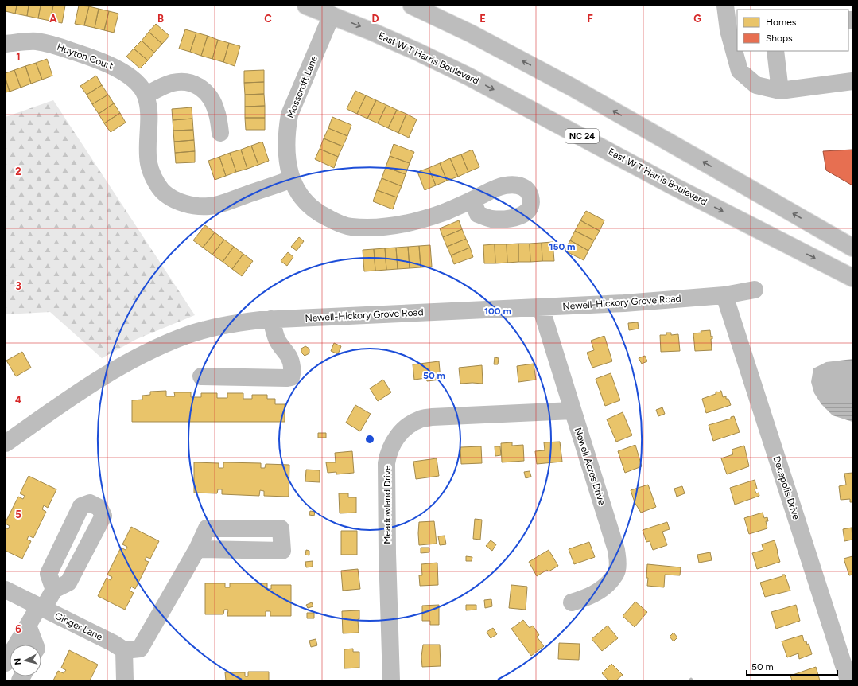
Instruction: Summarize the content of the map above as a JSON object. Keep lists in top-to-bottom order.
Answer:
{
  "streets": {
    "street": [
      "Huyton Court",
      "East W T Harris Boulevard",
      "Mosscroft Lane",
      "NC 24",
      "Newell-Hickory Grove Road",
      "Newell Acres Drive",
      "Decapolis Drive",
      "Meadowland Drive",
      "Ginger Lane"
    ]
  },
  "crossings": [
    ["Huyton Court", "Mosscroft Lane"],
    ["East W T Harris Boulevard", "Mosscroft Lane"],
    ["Newell-Hickory Grove Road", "Newell Acres Drive"],
    ["Newell-Hickory Grove Road", "Decapolis Drive"],
    ["Newell Acres Drive", "Meadowland Drive"]
  ],
  "legend": ["Homes", "Shops"],
  "scale_bar": "50 m",
  "north": "left",
  "grid": {
    "columns": [
      "A",
      "B",
      "C",
      "D",
      "E",
      "F",
      "G"
    ],
    "rows": [
      "1",
      "2",
      "3",
      "4",
      "5",
      "6"
    ]
  },
  "rings": ["150 m", "100 m", "50 m"]
}
